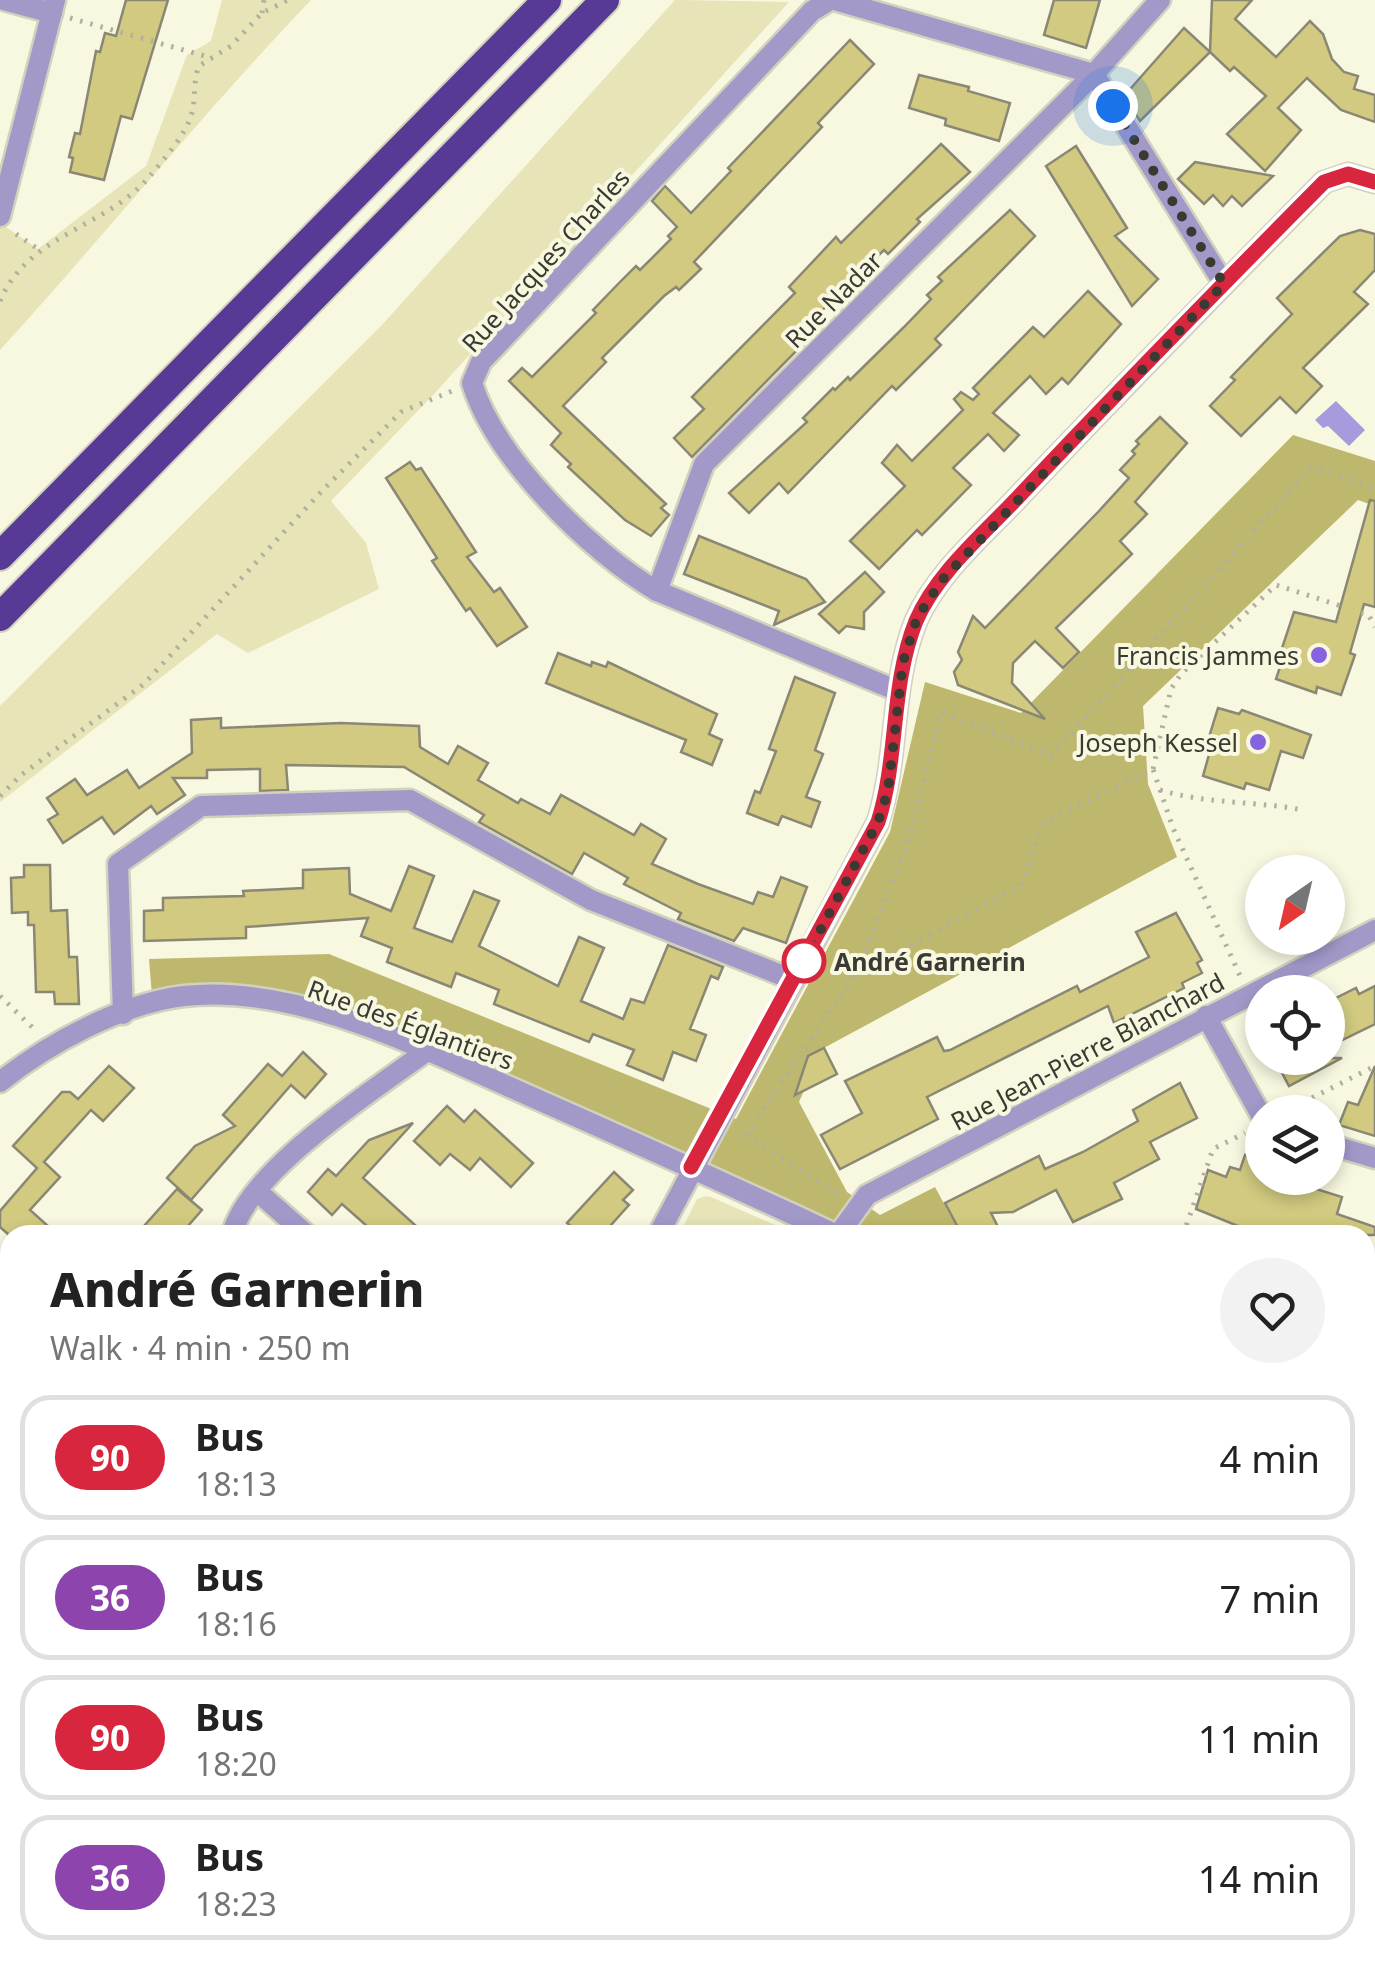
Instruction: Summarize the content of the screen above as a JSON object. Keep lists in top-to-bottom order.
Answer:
{
  "streets": {
    "street": [
      "Rue Jacques Charles",
      "Rue Nadar",
      "Rue des Églantiers",
      "Rue Jean-Pierre Blanchard"
    ]
  },
  "crossings": [
    ["Rue Jacques Charles", "Rue Nadar"]
  ],
  "places": ["Francis Jammes", "Joseph Kessel", "André Garnerin"],
  "lines": ["bus line 90"],
  "north": "bottom left",
  "page": {
    "heading": ["André Garnerin", "Walk · 4 min · 250 m"],
    "list": [
      {
        "mark": "90",
        "name": "Bus",
        "note": "18:13",
        "value": "4 min"
      },
      {
        "mark": "36",
        "name": "Bus",
        "note": "18:16",
        "value": "7 min"
      },
      {
        "mark": "90",
        "name": "Bus",
        "note": "18:20",
        "value": "11 min"
      },
      {
        "mark": "36",
        "name": "Bus",
        "note": "18:23",
        "value": "14 min"
      }
    ]
  }
}
